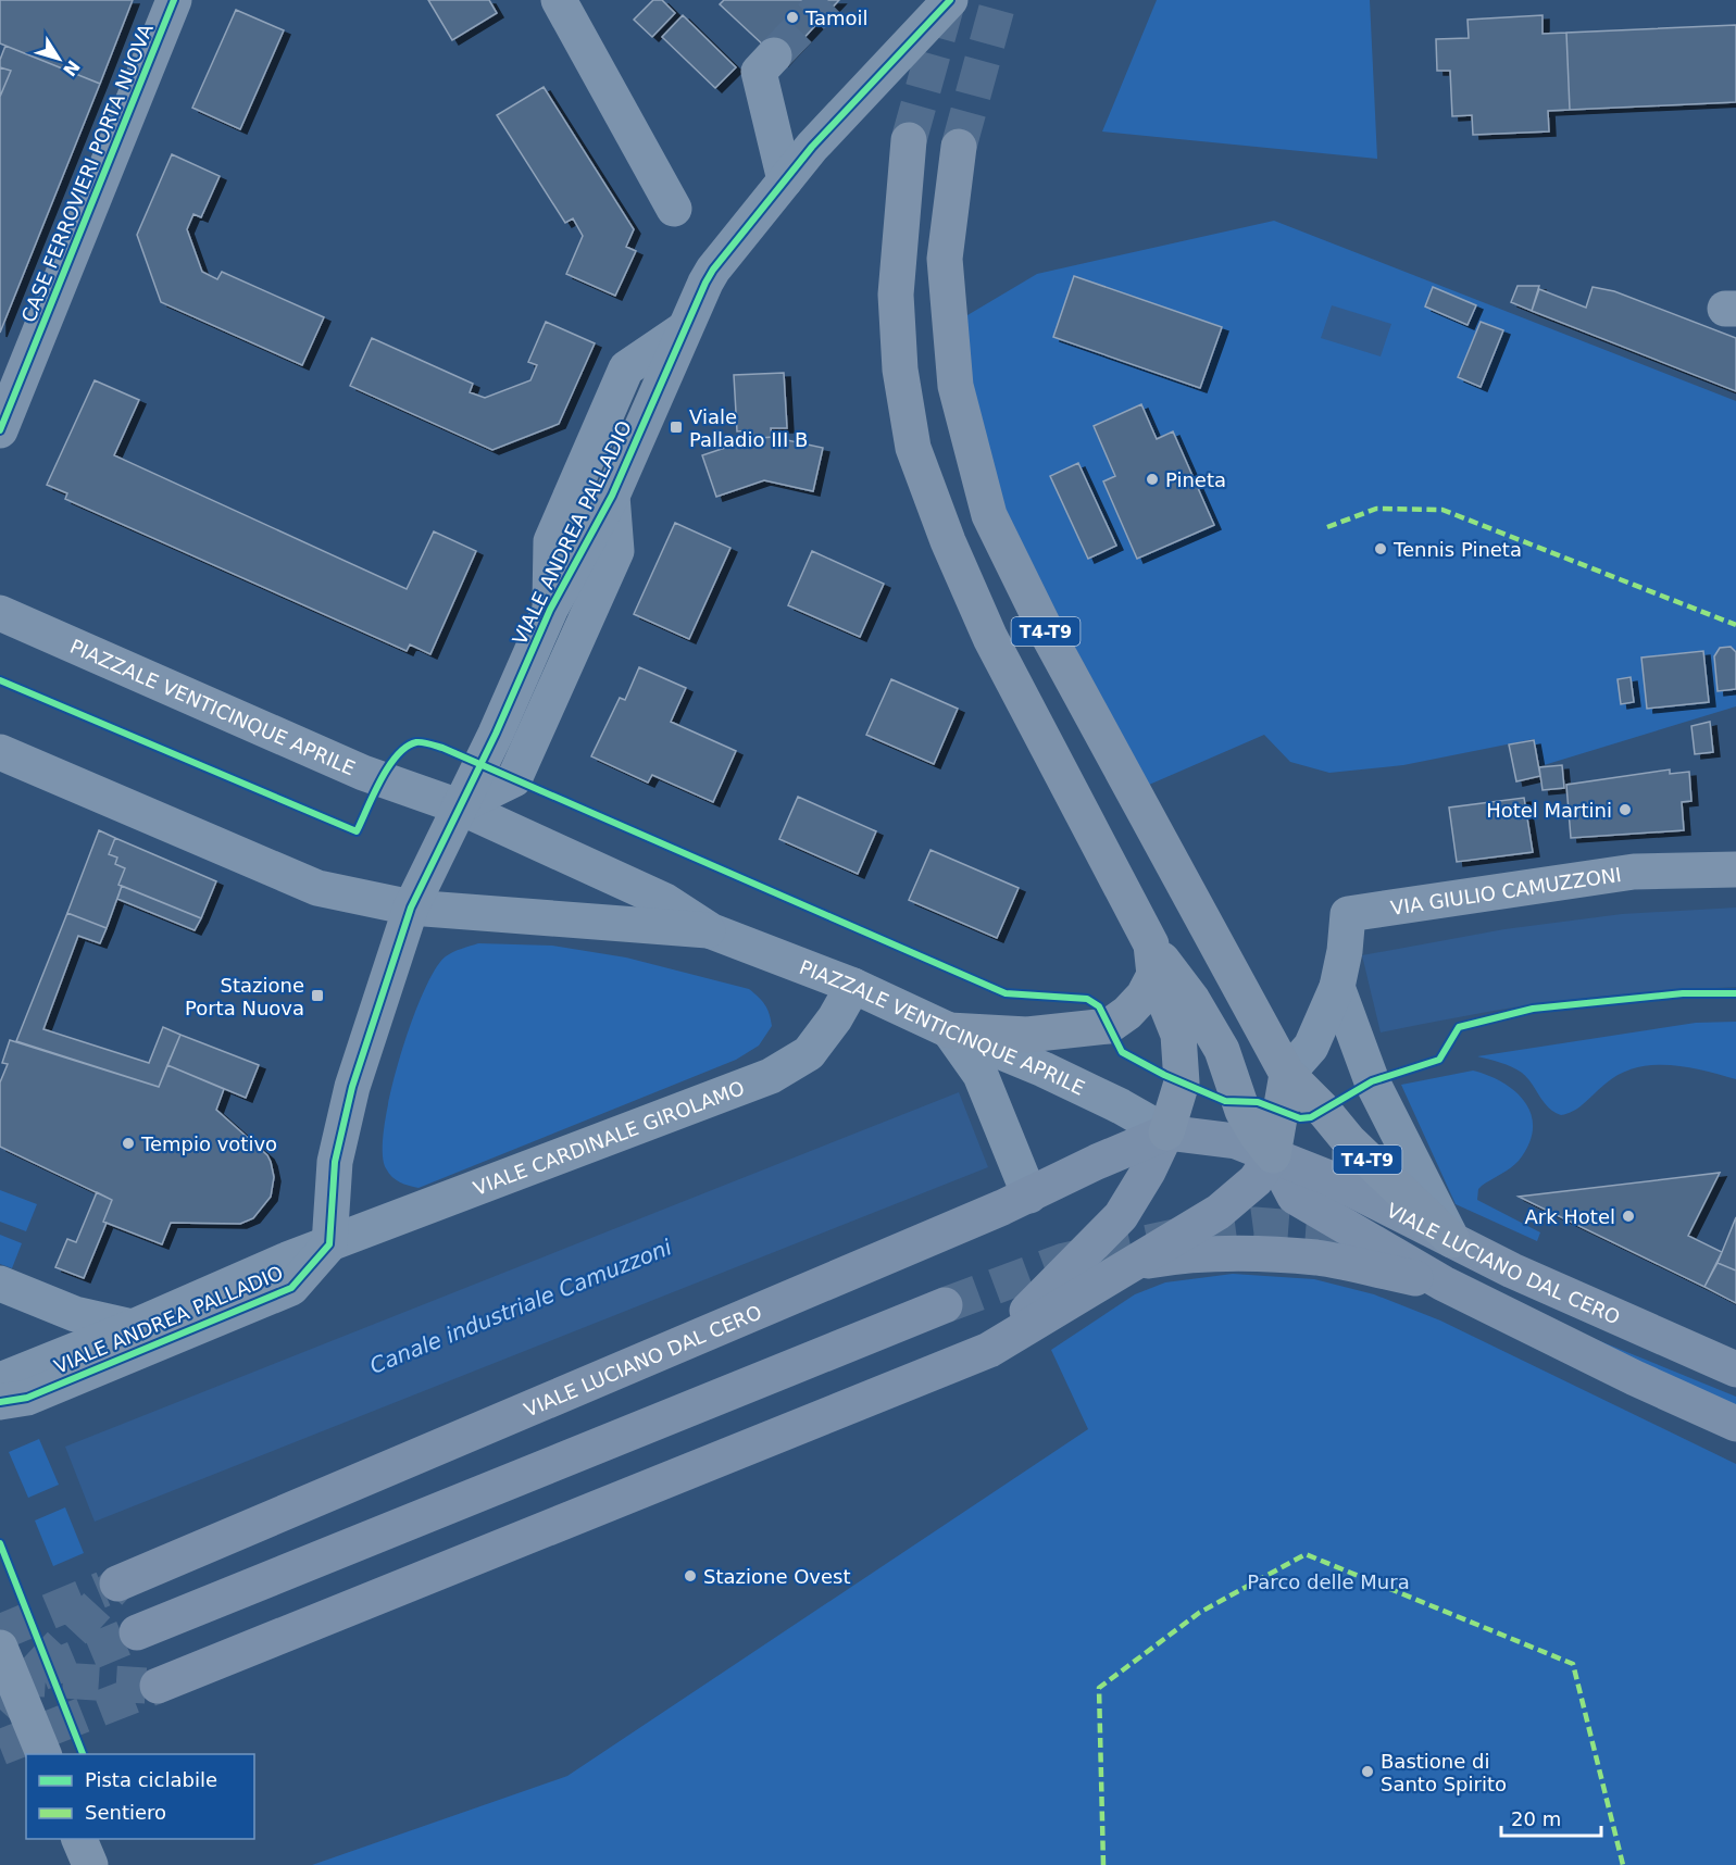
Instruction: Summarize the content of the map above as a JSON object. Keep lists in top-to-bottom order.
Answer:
{
  "streets": {
    "highway": ["T4-T9"],
    "main road": ["VIALE LUCIANO DAL CERO"],
    "street": [
      "CASE FERROVIERI PORTA NUOVA",
      "VIALE ANDREA PALLADIO",
      "PIAZZALE VENTICINQUE APRILE",
      "VIA GIULIO CAMUZZONI",
      "VIALE CARDINALE GIROLAMO"
    ]
  },
  "crossings": [
    ["VIALE ANDREA PALLADIO", "PIAZZALE VENTICINQUE APRILE"],
    ["VIALE ANDREA PALLADIO", "VIALE CARDINALE GIROLAMO"],
    ["T4-T9", "PIAZZALE VENTICINQUE APRILE"],
    ["T4-T9", "VIA GIULIO CAMUZZONI"],
    ["T4-T9", "VIALE LUCIANO DAL CERO"],
    ["PIAZZALE VENTICINQUE APRILE", "VIALE CARDINALE GIROLAMO"],
    ["PIAZZALE VENTICINQUE APRILE", "VIALE LUCIANO DAL CERO"]
  ],
  "water": ["Canale industriale Camuzzoni"],
  "parks": ["Parco delle Mura"],
  "places": {
    "other": [
      "Tamoil",
      "Pineta",
      "Tennis Pineta",
      "Hotel Martini",
      "Tempio votivo",
      "Ark Hotel",
      "Stazione Ovest",
      "Bastione di Santo Spirito"
    ],
    "transit": ["Viale Palladio III B", "Stazione Porta Nuova"]
  },
  "legend": ["Pista ciclabile", "Sentiero"],
  "scale_bar": "20 m",
  "north": "bottom right"
}
